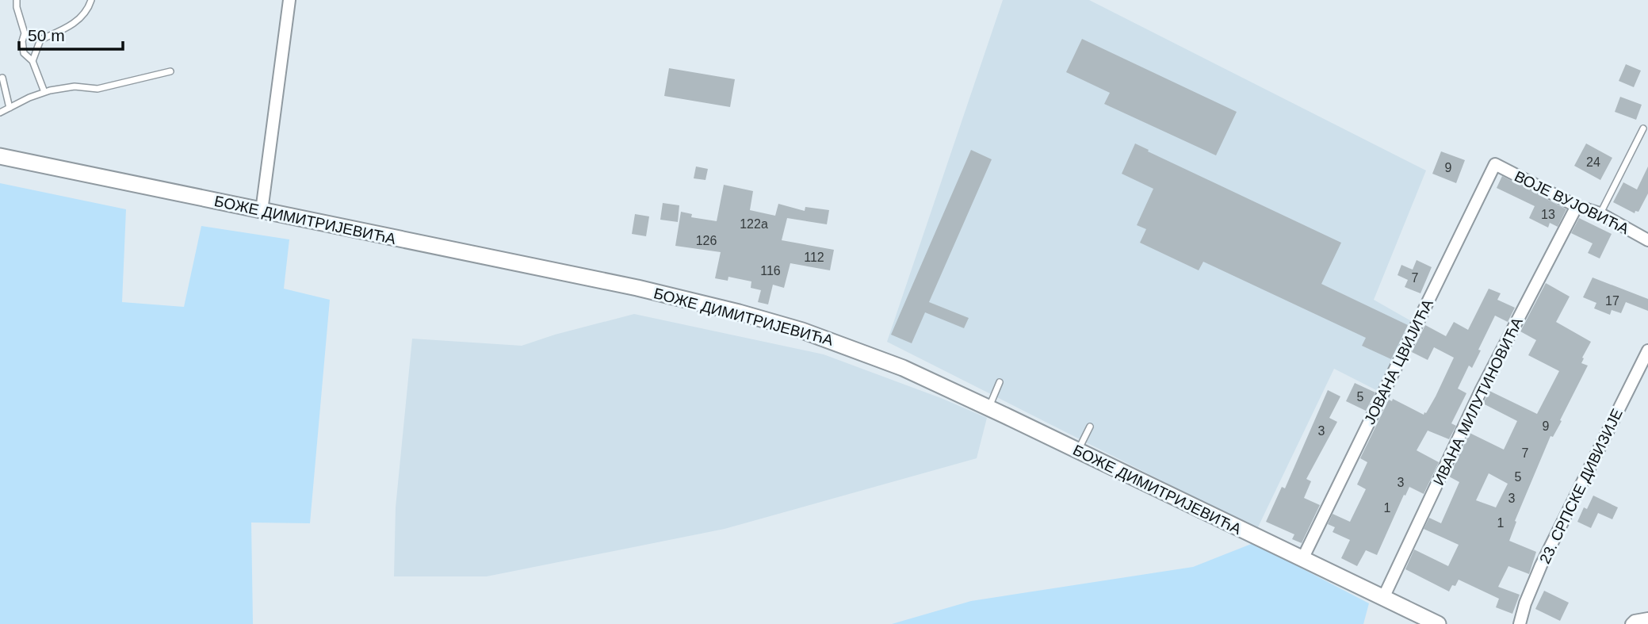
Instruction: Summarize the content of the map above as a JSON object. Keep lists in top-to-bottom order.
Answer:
{
  "streets": {
    "main road": ["БОЖЕ ДИМИТРИЈЕВИЋА"],
    "street": [
      "ВОЈЕ ВУЈОВИЋА",
      "ЈОВАНА ЦВИЈИЋА",
      "ИВАНА МИЛУТИНОВИЋА",
      "23. СРПСКЕ ДИВИЗИЈЕ"
    ]
  },
  "crossings": [
    ["ВОЈЕ ВУЈОВИЋА", "ЈОВАНА ЦВИЈИЋА"],
    ["ВОЈЕ ВУЈОВИЋА", "ИВАНА МИЛУТИНОВИЋА"],
    ["БОЖЕ ДИМИТРИЈЕВИЋА", "ЈОВАНА ЦВИЈИЋА"],
    ["БОЖЕ ДИМИТРИЈЕВИЋА", "ИВАНА МИЛУТИНОВИЋА"]
  ],
  "house_numbers": [
    "24",
    "9",
    "13",
    "122a",
    "126",
    "112",
    "116",
    "7",
    "17",
    "5",
    "9",
    "3",
    "7",
    "5",
    "3",
    "3",
    "1",
    "1"
  ],
  "scale_bar": "50 m"
}
